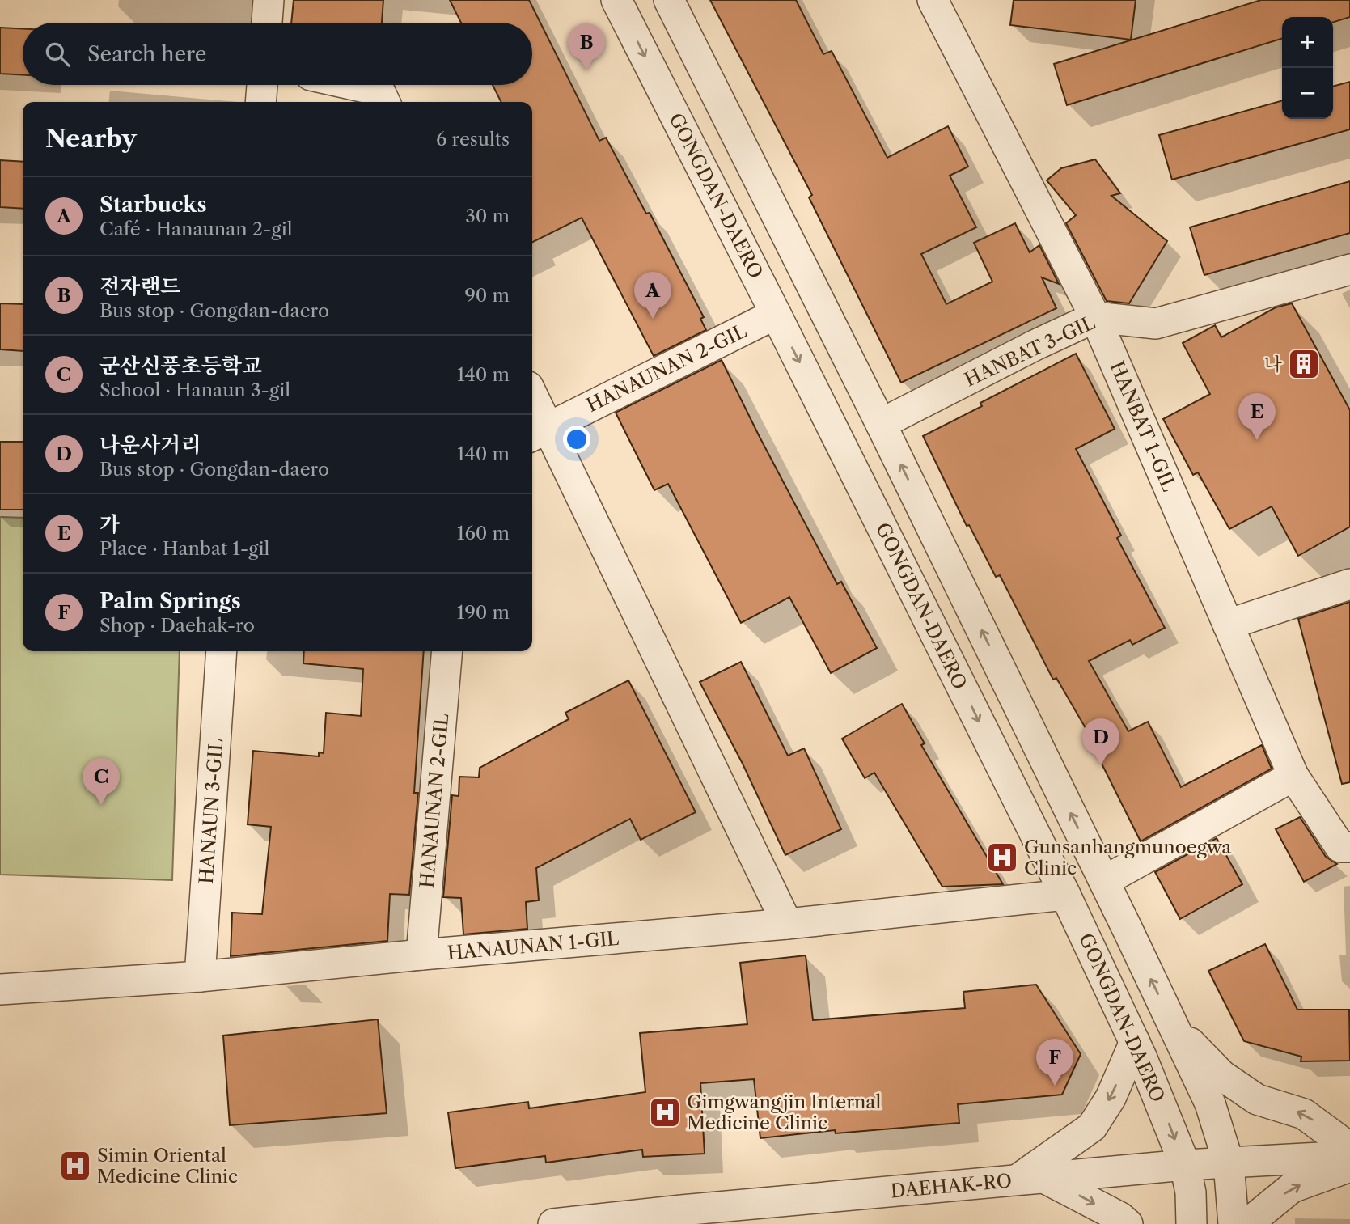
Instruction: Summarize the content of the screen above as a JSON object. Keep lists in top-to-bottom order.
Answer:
{
  "streets": {
    "street": [
      "GONGDAN-DAERO",
      "HANBAT 3-GIL",
      "HANAUNAN 2-GIL",
      "HANBAT 1-GIL",
      "HANAUN 3-GIL",
      "HANAUNAN 1-GIL",
      "DAEHAK-RO"
    ]
  },
  "crossings": [
    ["GONGDAN-DAERO", "HANAUNAN 2-GIL"],
    ["GONGDAN-DAERO", "HANAUNAN 1-GIL"],
    ["GONGDAN-DAERO", "DAEHAK-RO"],
    ["HANBAT 3-GIL", "HANBAT 1-GIL"],
    ["HANAUNAN 2-GIL", "HANAUNAN 1-GIL"],
    ["HANAUN 3-GIL", "HANAUNAN 1-GIL"]
  ],
  "places": {
    "building": ["나"],
    "hospital": ["Gunsanhangmunoegwa Clinic", "Gimgwangjin Internal Medicine Clinic", "Simin Oriental Medicine Clinic"]
  },
  "page": {
    "map_buttons": ["+", "−"],
    "search": "Search here",
    "pins": [
      "B",
      "A",
      "E",
      "D",
      "C",
      "F"
    ],
    "heading": ["Nearby", "6 results"],
    "list": [
      {
        "mark": "A",
        "name": "Starbucks",
        "note": "Café · Hanaunan 2-gil",
        "value": "30 m"
      },
      {
        "mark": "B",
        "name": "전자랜드",
        "note": "Bus stop · Gongdan-daero",
        "value": "90 m"
      },
      {
        "mark": "C",
        "name": "군산신풍초등학교",
        "note": "School · Hanaun 3-gil",
        "value": "140 m"
      },
      {
        "mark": "D",
        "name": "나운사거리",
        "note": "Bus stop · Gongdan-daero",
        "value": "140 m"
      },
      {
        "mark": "E",
        "name": "가",
        "note": "Place · Hanbat 1-gil",
        "value": "160 m"
      },
      {
        "mark": "F",
        "name": "Palm Springs",
        "note": "Shop · Daehak-ro",
        "value": "190 m"
      }
    ]
  }
}
